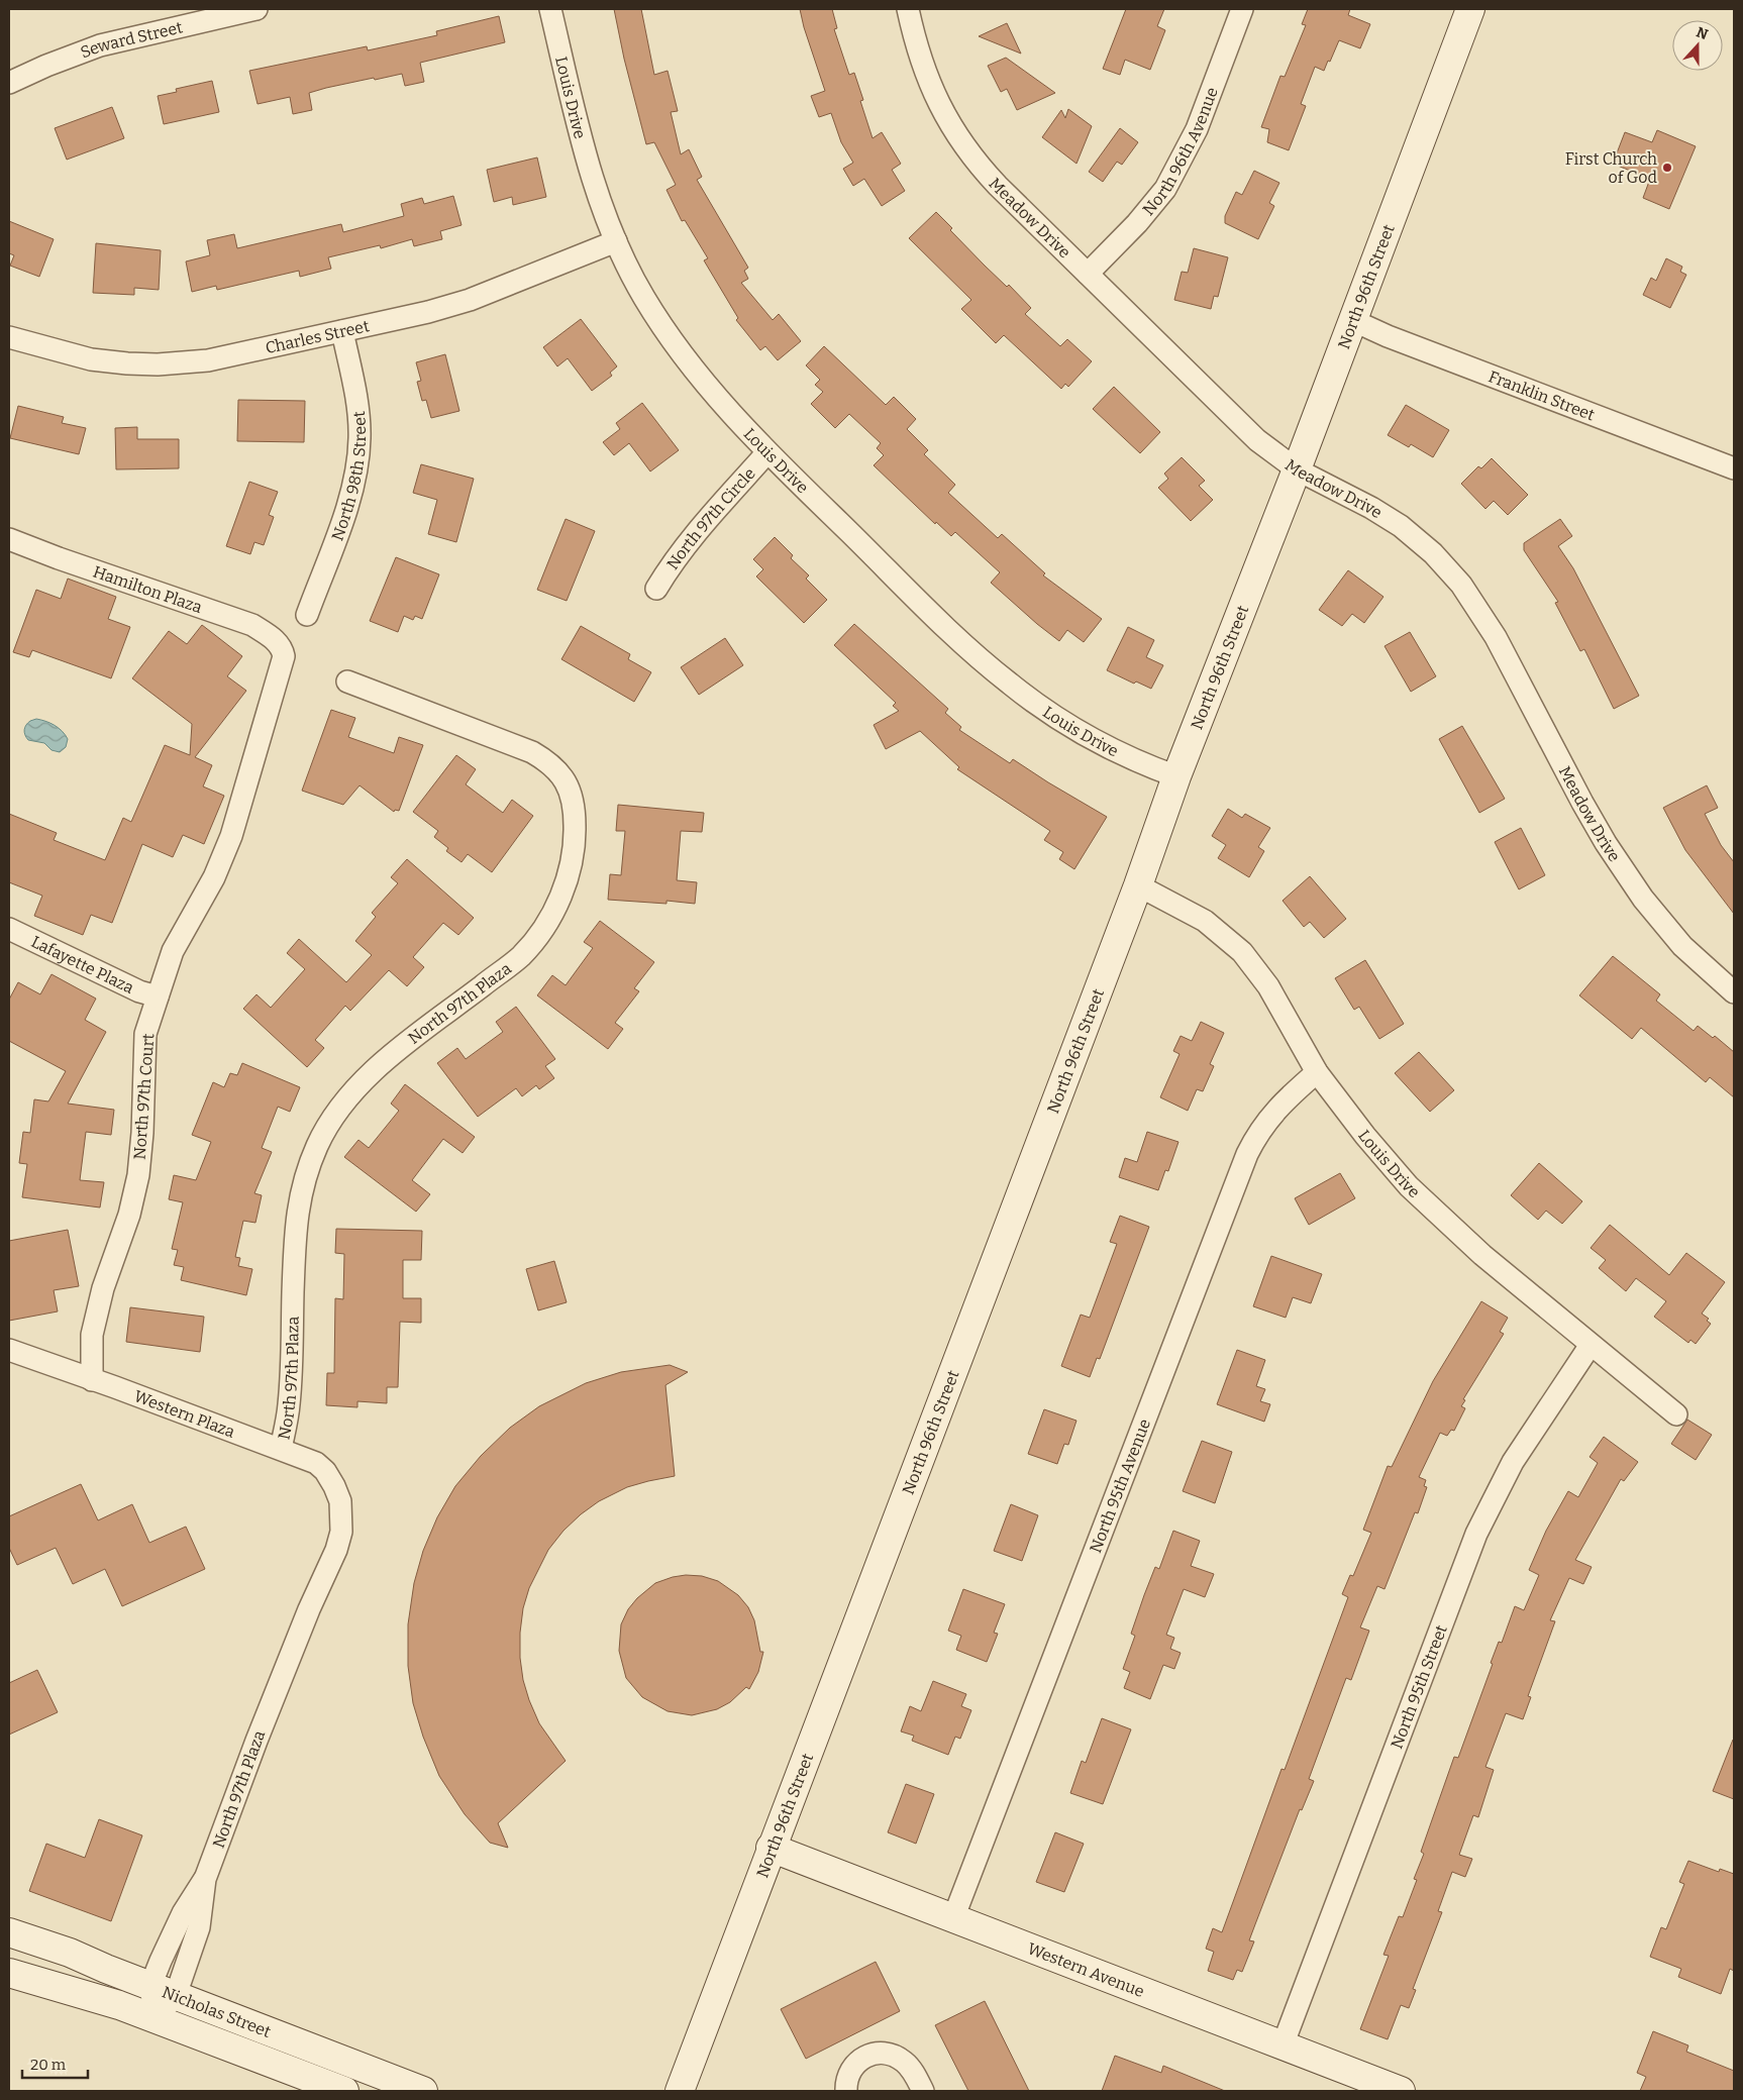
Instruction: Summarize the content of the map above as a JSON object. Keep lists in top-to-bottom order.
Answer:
{
  "streets": {
    "street": [
      "Seward Street",
      "Louis Drive",
      "North 96th Avenue",
      "Meadow Drive",
      "North 96th Street",
      "Charles Street",
      "Franklin Street",
      "North 98th Street",
      "North 97th Circle",
      "Hamilton Plaza",
      "Lafayette Plaza",
      "North 97th Plaza",
      "North 97th Court",
      "Western Plaza",
      "North 95th Avenue",
      "North 95th Street",
      "Western Avenue",
      "Nicholas Street"
    ]
  },
  "crossings": [
    ["Louis Drive", "North 96th Street"],
    ["Louis Drive", "Charles Street"],
    ["Louis Drive", "North 97th Circle"],
    ["Louis Drive", "North 95th Avenue"],
    ["Louis Drive", "North 95th Street"],
    ["North 96th Avenue", "Meadow Drive"],
    ["Meadow Drive", "North 96th Street"],
    ["North 96th Street", "Franklin Street"],
    ["North 96th Street", "Western Avenue"],
    ["Charles Street", "North 98th Street"],
    ["Hamilton Plaza", "North 97th Court"],
    ["Lafayette Plaza", "North 97th Court"],
    ["North 97th Plaza", "Western Plaza"],
    ["North 97th Plaza", "Nicholas Street"],
    ["North 97th Court", "Western Plaza"],
    ["North 95th Avenue", "Western Avenue"],
    ["North 95th Street", "Western Avenue"]
  ],
  "places": ["First Church of God"],
  "scale_bar": "20 m",
  "north": "top"
}
